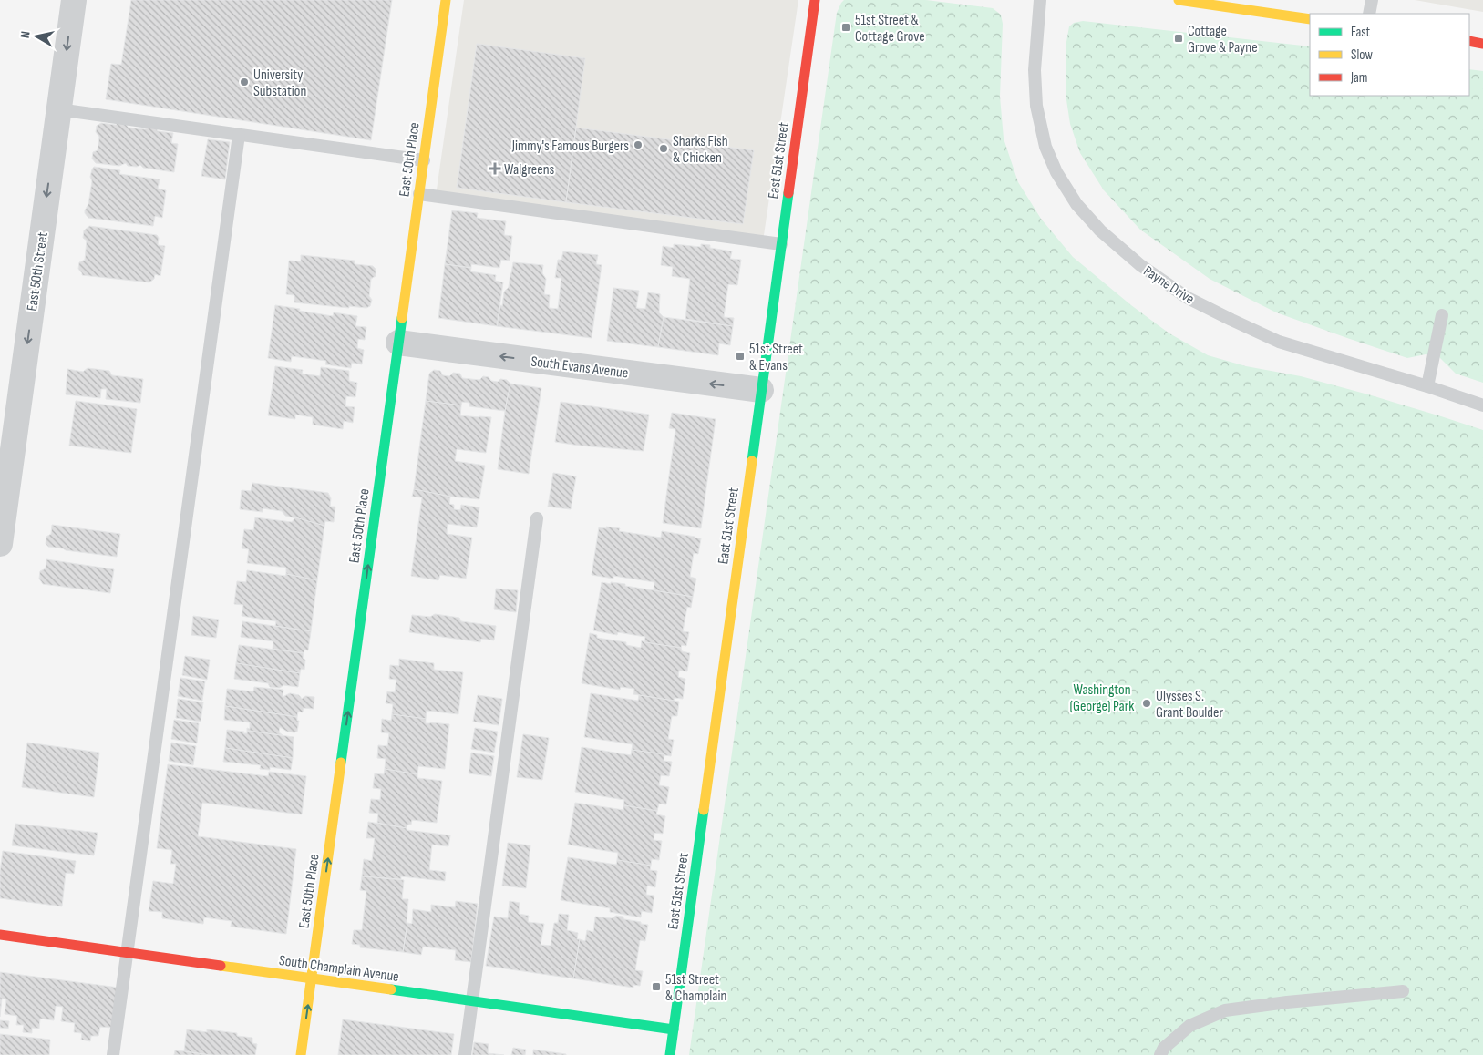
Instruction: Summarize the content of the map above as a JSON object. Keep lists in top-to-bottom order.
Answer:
{
  "streets": {
    "street": [
      "East 50th Place",
      "East 51st Street",
      "East 50th Street",
      "South Evans Avenue",
      "South Champlain Avenue"
    ],
    "lane": ["Payne Drive"]
  },
  "crossings": [
    ["East 50th Place", "South Evans Avenue"],
    ["East 50th Place", "South Champlain Avenue"],
    ["East 51st Street", "South Evans Avenue"],
    ["East 51st Street", "South Champlain Avenue"]
  ],
  "one_way": ["East 50th Place", "East 50th Street", "South Evans Avenue"],
  "parks": ["Washington (George) Park"],
  "places": {
    "transit": [
      "51st Street & Cottage Grove",
      "Cottage Grove & Payne",
      "51st Street & Evans",
      "51st Street & Champlain"
    ],
    "other": [
      "University Substation",
      "Jimmy's Famous Burgers",
      "Sharks Fish & Chicken",
      "Ulysses S. Grant Boulder"
    ],
    "health": ["Walgreens"]
  },
  "legend": ["Fast", "Slow", "Jam"],
  "north": "left"
}
